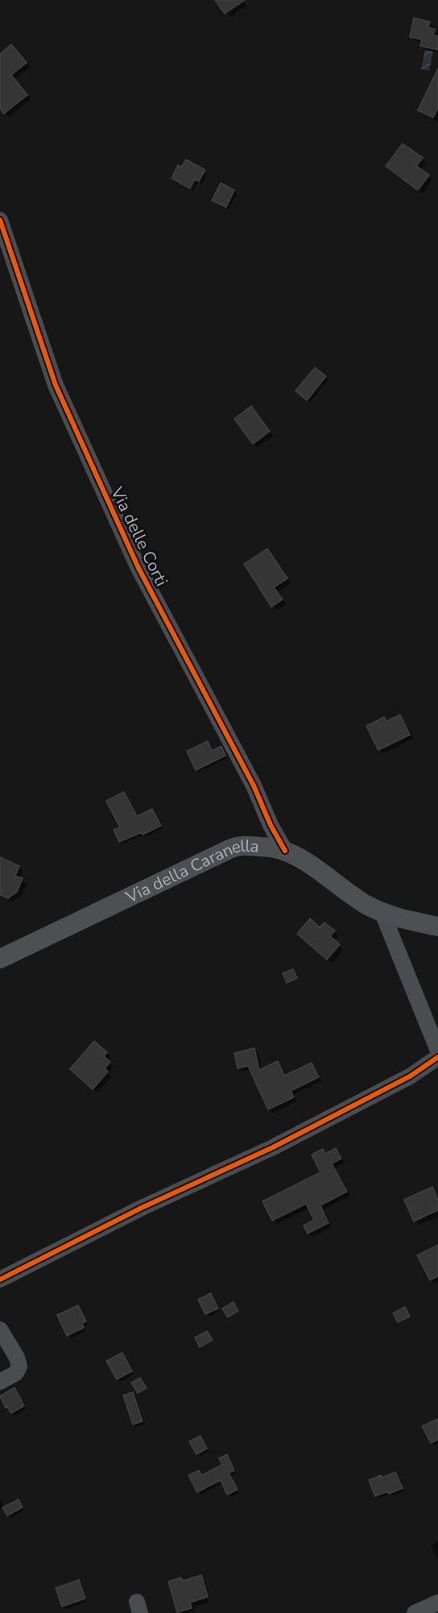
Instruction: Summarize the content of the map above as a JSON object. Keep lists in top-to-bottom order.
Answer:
{
  "streets": {
    "main road": ["Via della Caranella"],
    "street": ["Via delle Corti"]
  },
  "crossings": [
    ["Via delle Corti", "Via della Caranella"]
  ]
}
